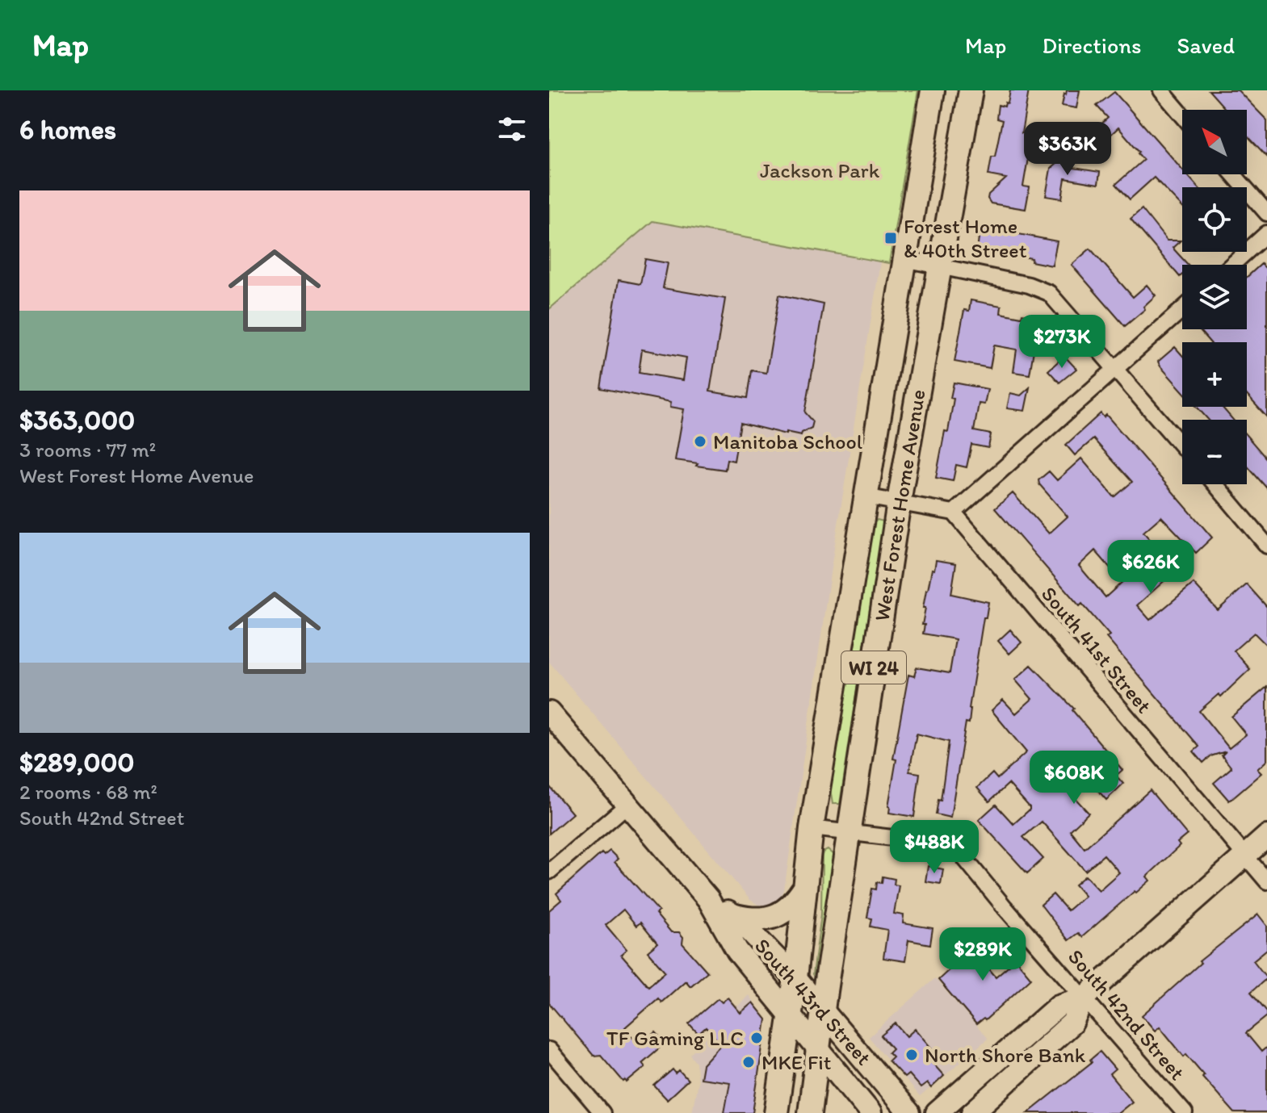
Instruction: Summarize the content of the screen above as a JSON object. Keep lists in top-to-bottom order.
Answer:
{
  "streets": {
    "main road": ["West Forest Home Avenue", "WI 24", "South 43rd Street"],
    "street": ["South 41st Street", "South 42nd Street"]
  },
  "crossings": [
    ["West Forest Home Avenue", "South 43rd Street"],
    ["West Forest Home Avenue", "South 42nd Street"]
  ],
  "parks": ["Jackson Park"],
  "places": {
    "transit": ["Forest Home & 40th Street"],
    "other": [
      "Manitoba School",
      "TF Gaming LLC",
      "North Shore Bank",
      "MKE Fit"
    ]
  },
  "north": "top left",
  "page": {
    "header": "Map",
    "nav": ["Map", "Directions", "Saved"],
    "heading": "6 homes",
    "map_buttons": ["+", "−"],
    "price": [
      "$363K",
      "$273K",
      "$626K",
      "$608K",
      "$488K",
      "$289K"
    ],
    "list": [
      {
        "name": "$363,000",
        "note": "3 rooms · 77 m² · West Forest Home Avenue"
      },
      {
        "name": "$289,000",
        "note": "2 rooms · 68 m² · South 42nd Street"
      }
    ]
  }
}
